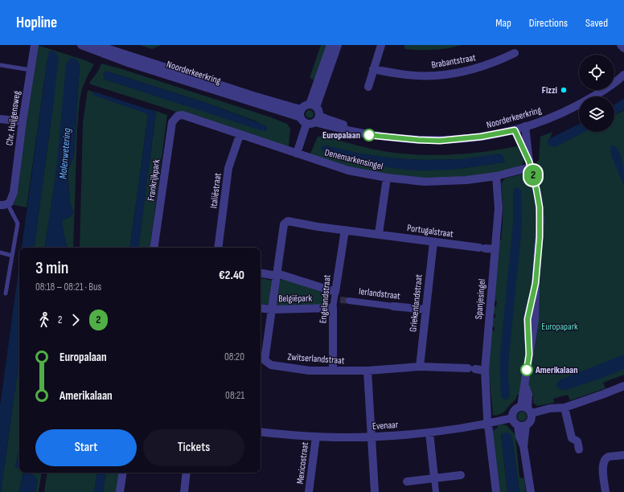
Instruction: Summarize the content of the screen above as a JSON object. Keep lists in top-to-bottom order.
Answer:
{
  "streets": {
    "street": [
      "Brabantstraat",
      "Noorderkeerkring",
      "Chr. Huijgensweg",
      "Denemarkensingel",
      "Frankrijkpark",
      "Italiëstraat",
      "Portugalstraat",
      "Ierlandstraat",
      "Belgiëpark",
      "Engelandstraat",
      "Spanjesingel",
      "Griekenlandstraat",
      "Zwitserlandstraat",
      "Evenaar",
      "Mexicostraat"
    ]
  },
  "crossings": [
    ["Denemarkensingel", "Frankrijkpark"],
    ["Denemarkensingel", "Italiëstraat"],
    ["Denemarkensingel", "Spanjesingel"],
    ["Portugalstraat", "Engelandstraat"],
    ["Portugalstraat", "Spanjesingel"],
    ["Portugalstraat", "Griekenlandstraat"],
    ["Ierlandstraat", "Griekenlandstraat"],
    ["Belgiëpark", "Engelandstraat"],
    ["Belgiëpark", "Zwitserlandstraat"],
    ["Engelandstraat", "Zwitserlandstraat"],
    ["Spanjesingel", "Zwitserlandstraat"],
    ["Spanjesingel", "Evenaar"],
    ["Griekenlandstraat", "Zwitserlandstraat"],
    ["Evenaar", "Mexicostraat"]
  ],
  "water": ["Molenwetering"],
  "parks": ["Europapark"],
  "places": ["Fizzi", "Europalaan", "Amerikalaan"],
  "lines": ["bus line 2"],
  "page": {
    "header": "Hopline",
    "nav": ["Map", "Directions", "Saved"],
    "on_map": "2",
    "heading": ["3 min", "08:18 – 08:21 · Bus", "€2.40"],
    "legs": ["2", "2"],
    "list": [
      {
        "name": "Europalaan",
        "value": "08:20"
      },
      {
        "name": "Amerikalaan",
        "value": "08:21"
      }
    ],
    "buttons": ["Start", "Tickets"]
  }
}
